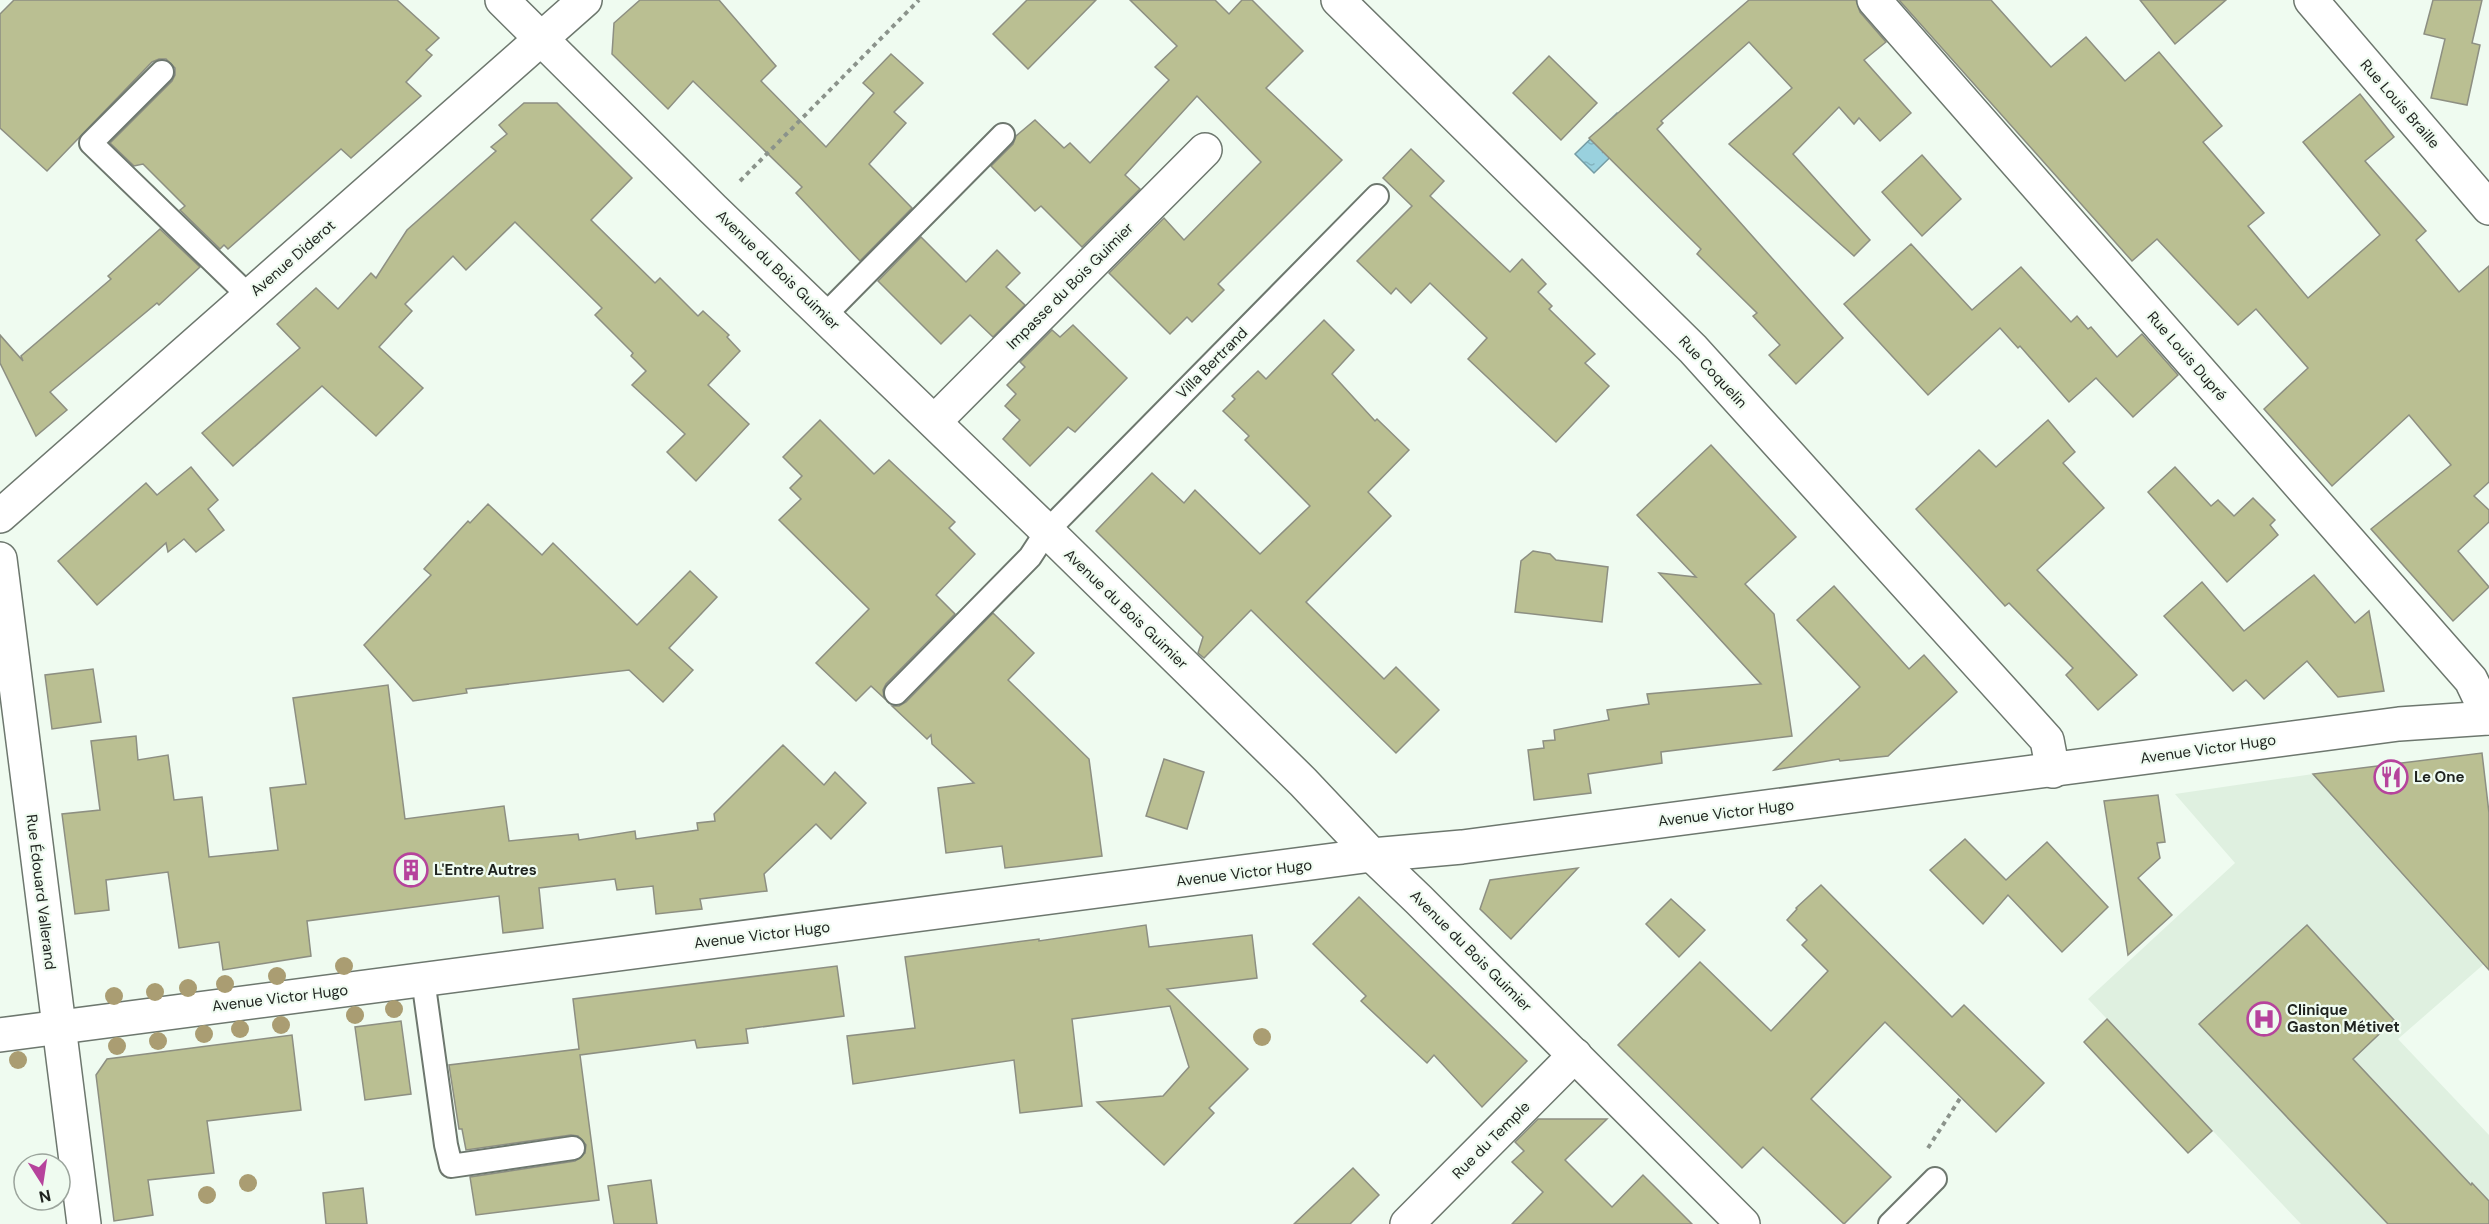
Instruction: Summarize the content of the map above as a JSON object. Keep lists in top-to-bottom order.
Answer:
{
  "streets": {
    "street": [
      "Rue Louis Braille",
      "Avenue Diderot",
      "Avenue du Bois Guimier",
      "Impasse du Bois Guimier",
      "Rue Louis Dupré",
      "Rue Coquelin",
      "Avenue Victor Hugo",
      "Rue Édouard Vallerand",
      "Rue du Temple"
    ],
    "lane": ["Villa Bertrand"]
  },
  "crossings": [
    ["Avenue Diderot", "Avenue du Bois Guimier"],
    ["Avenue du Bois Guimier", "Impasse du Bois Guimier"],
    ["Avenue du Bois Guimier", "Villa Bertrand"],
    ["Avenue du Bois Guimier", "Avenue Victor Hugo"],
    ["Avenue du Bois Guimier", "Rue du Temple"],
    ["Rue Louis Dupré", "Avenue Victor Hugo"],
    ["Rue Coquelin", "Avenue Victor Hugo"],
    ["Avenue Victor Hugo", "Rue Édouard Vallerand"]
  ],
  "places": {
    "restaurant": ["Le One"],
    "building": ["L'Entre Autres"],
    "hospital": ["Clinique Gaston Métivet"]
  },
  "north": "bottom"
}
